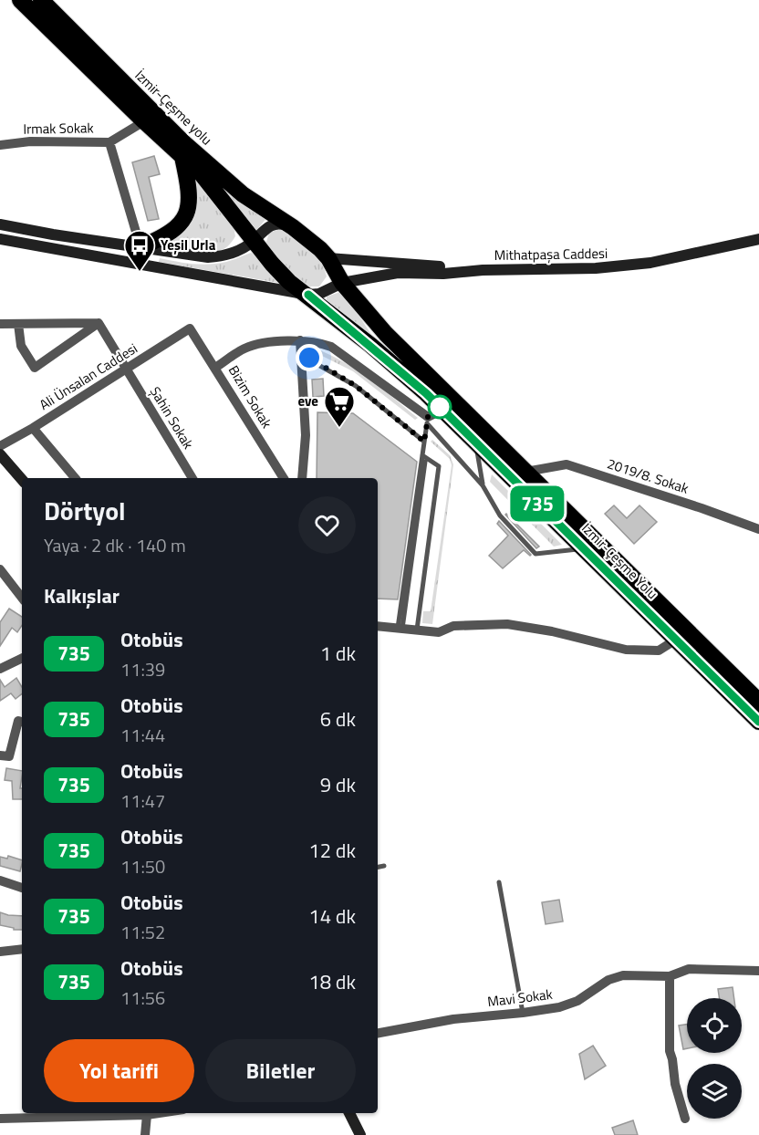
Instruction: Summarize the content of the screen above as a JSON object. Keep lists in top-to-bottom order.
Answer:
{
  "streets": {
    "highway": ["İzmir-Çeşme yolu", "İzmir-Çeşme Yolu"],
    "street": [
      "Irmak Sokak",
      "Mithatpaşa Caddesi",
      "Ali Ünsalan Caddesi",
      "Bizim Sokak",
      "Şahin Sokak",
      "2019/8. Sokak",
      "Mavi Sokak"
    ]
  },
  "crossings": [
    ["İzmir-Çeşme yolu", "İzmir-Çeşme Yolu"],
    ["Mithatpaşa Caddesi", "İzmir-Çeşme Yolu"],
    ["Ali Ünsalan Caddesi", "Bizim Sokak"],
    ["Ali Ünsalan Caddesi", "Şahin Sokak"],
    ["2019/8. Sokak", "İzmir-Çeşme Yolu"]
  ],
  "places": {
    "bus stop": ["Yeşil Urla"],
    "supermarket": ["eve"]
  },
  "lines": ["bus line 735"],
  "page": {
    "on_map": "735",
    "heading": [
      ["Dörtyol", "Yaya · 2 dk · 140 m"],
      "Kalkışlar"
    ],
    "list": [
      {
        "mark": "735",
        "name": "Otobüs",
        "note": "11:39",
        "value": "1 dk"
      },
      {
        "mark": "735",
        "name": "Otobüs",
        "note": "11:44",
        "value": "6 dk"
      },
      {
        "mark": "735",
        "name": "Otobüs",
        "note": "11:47",
        "value": "9 dk"
      },
      {
        "mark": "735",
        "name": "Otobüs",
        "note": "11:50",
        "value": "12 dk"
      },
      {
        "mark": "735",
        "name": "Otobüs",
        "note": "11:52",
        "value": "14 dk"
      },
      {
        "mark": "735",
        "name": "Otobüs",
        "note": "11:56",
        "value": "18 dk"
      }
    ],
    "buttons": ["Yol tarifi", "Biletler"]
  }
}
